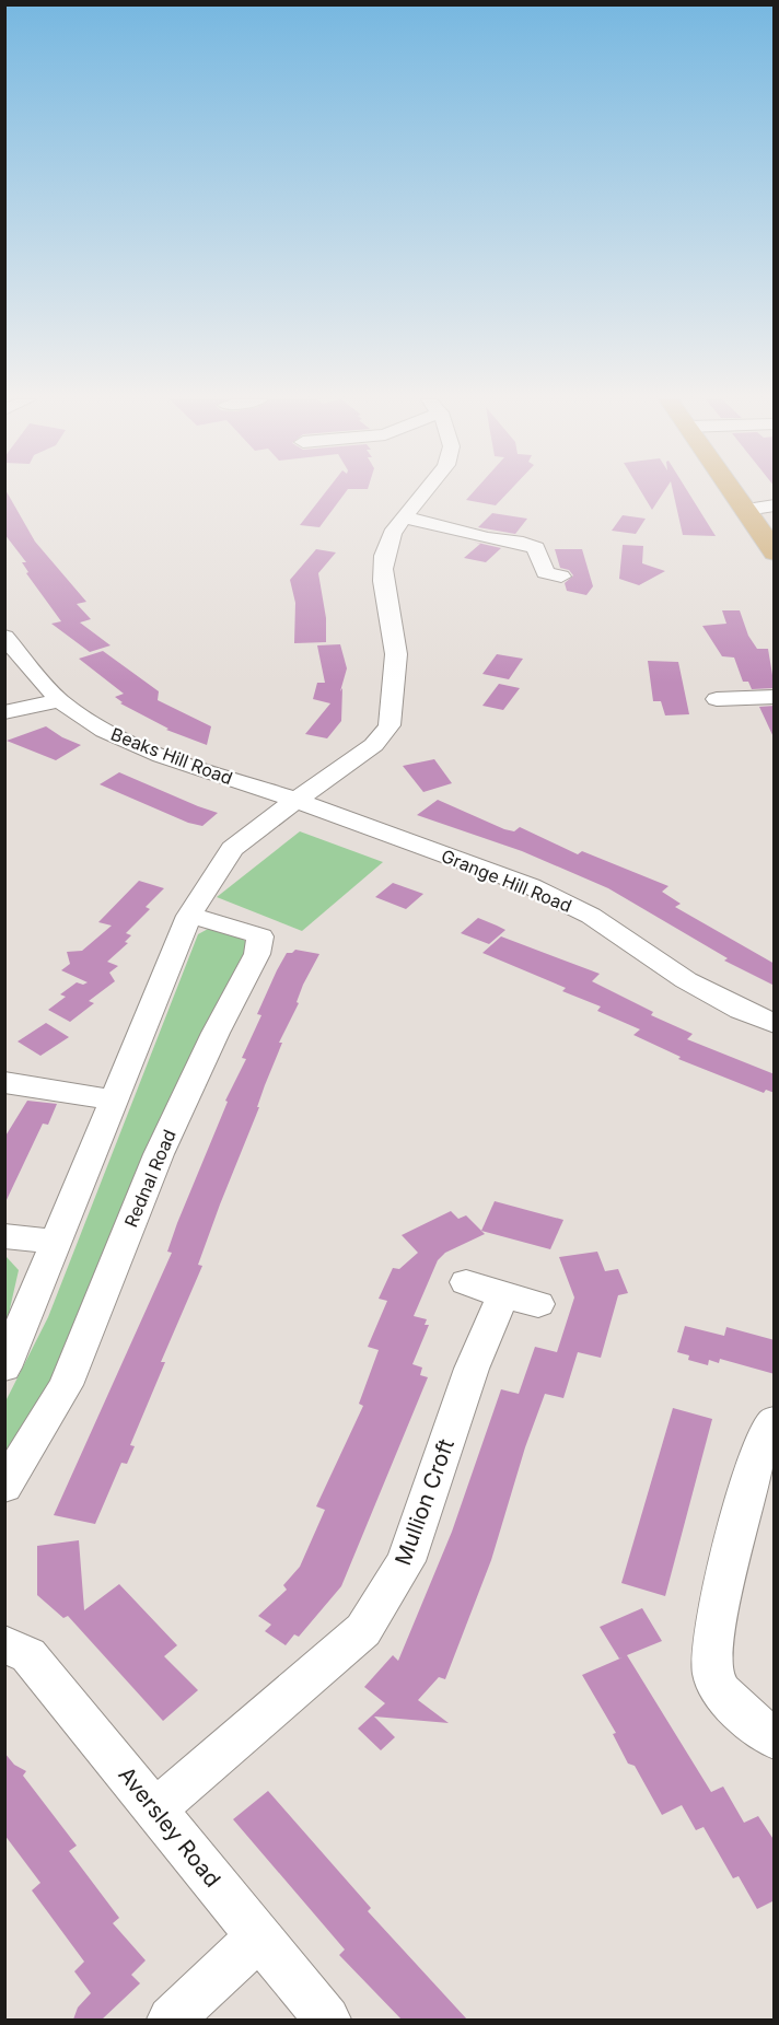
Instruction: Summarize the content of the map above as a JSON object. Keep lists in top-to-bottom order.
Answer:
{
  "streets": {
    "street": [
      "Beaks Hill Road",
      "Grange Hill Road",
      "Rednal Road",
      "Mullion Croft",
      "Aversley Road"
    ]
  },
  "crossings": [
    ["Beaks Hill Road", "Grange Hill Road"],
    ["Mullion Croft", "Aversley Road"]
  ]
}
